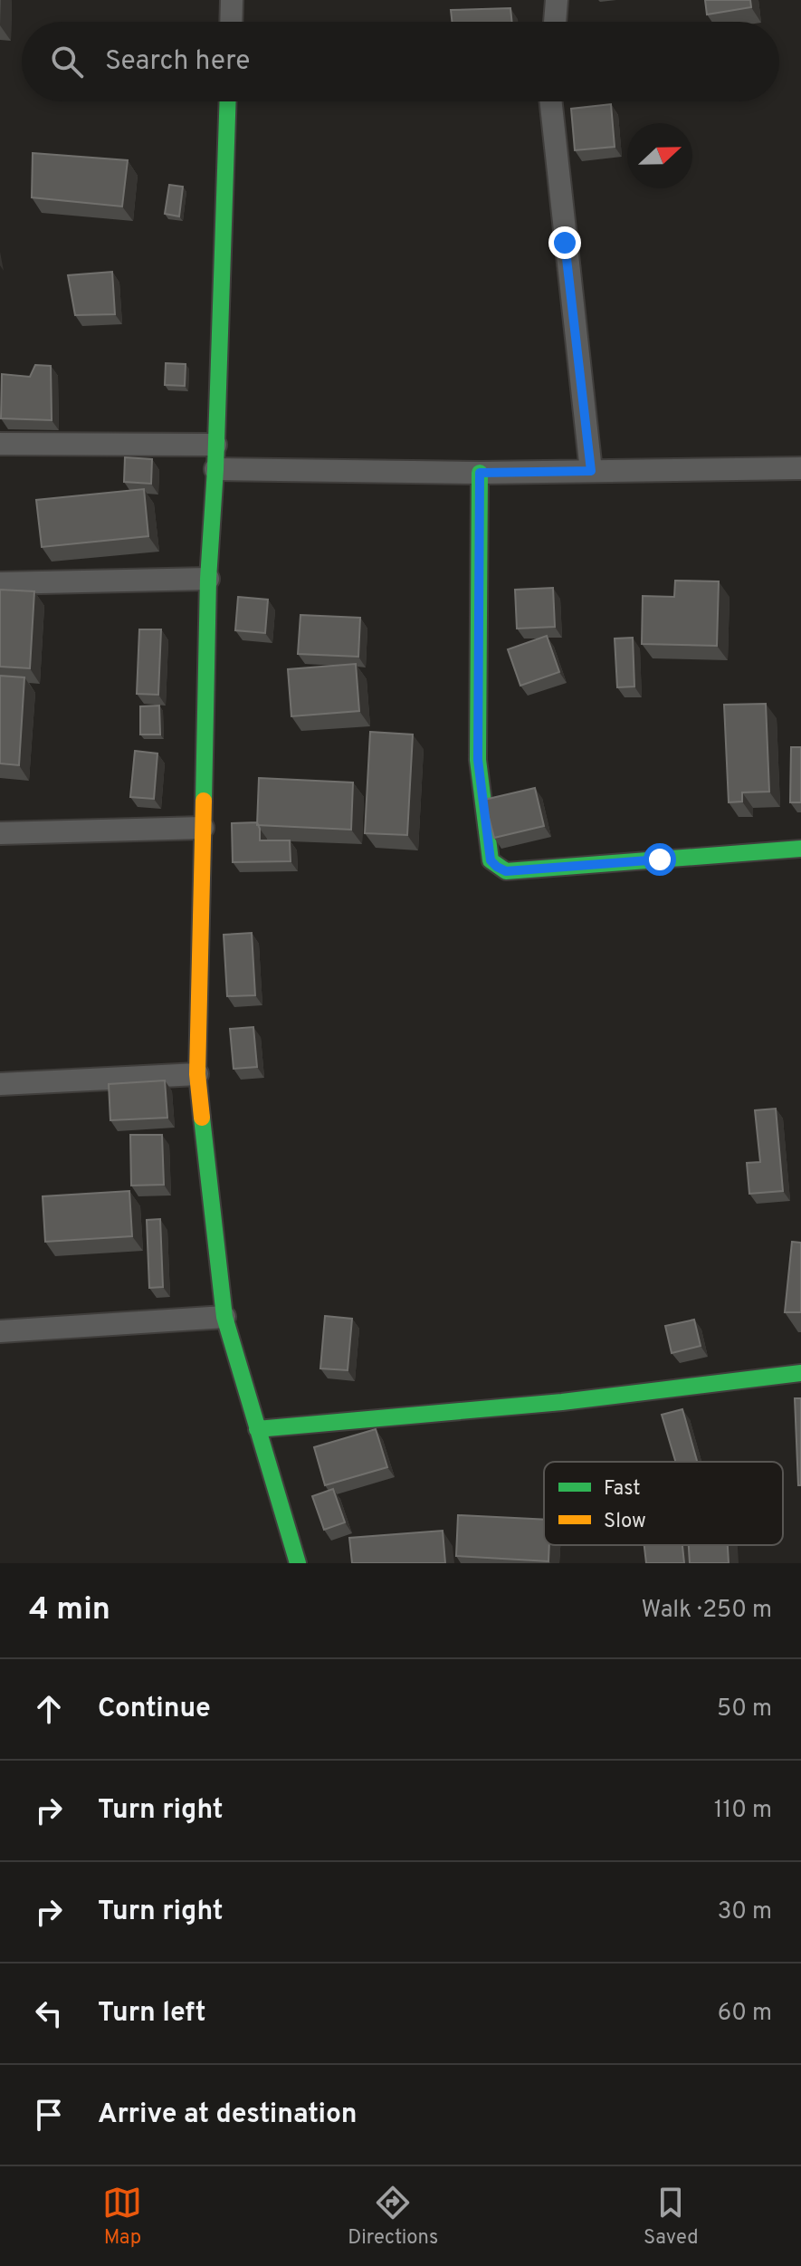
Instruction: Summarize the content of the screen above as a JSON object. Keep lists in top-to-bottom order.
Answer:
{
  "legend": ["Fast", "Slow"],
  "north": "right",
  "page": {
    "search": "Search here",
    "heading": ["4 min", "Walk · 250 m"],
    "list": [
      ["Continue", "50 m"],
      ["Turn right", "110 m"],
      ["Turn right", "30 m"],
      ["Turn left", "60 m"],
      "Arrive at destination"
    ],
    "nav": ["Map", "Directions", "Saved"]
  }
}
